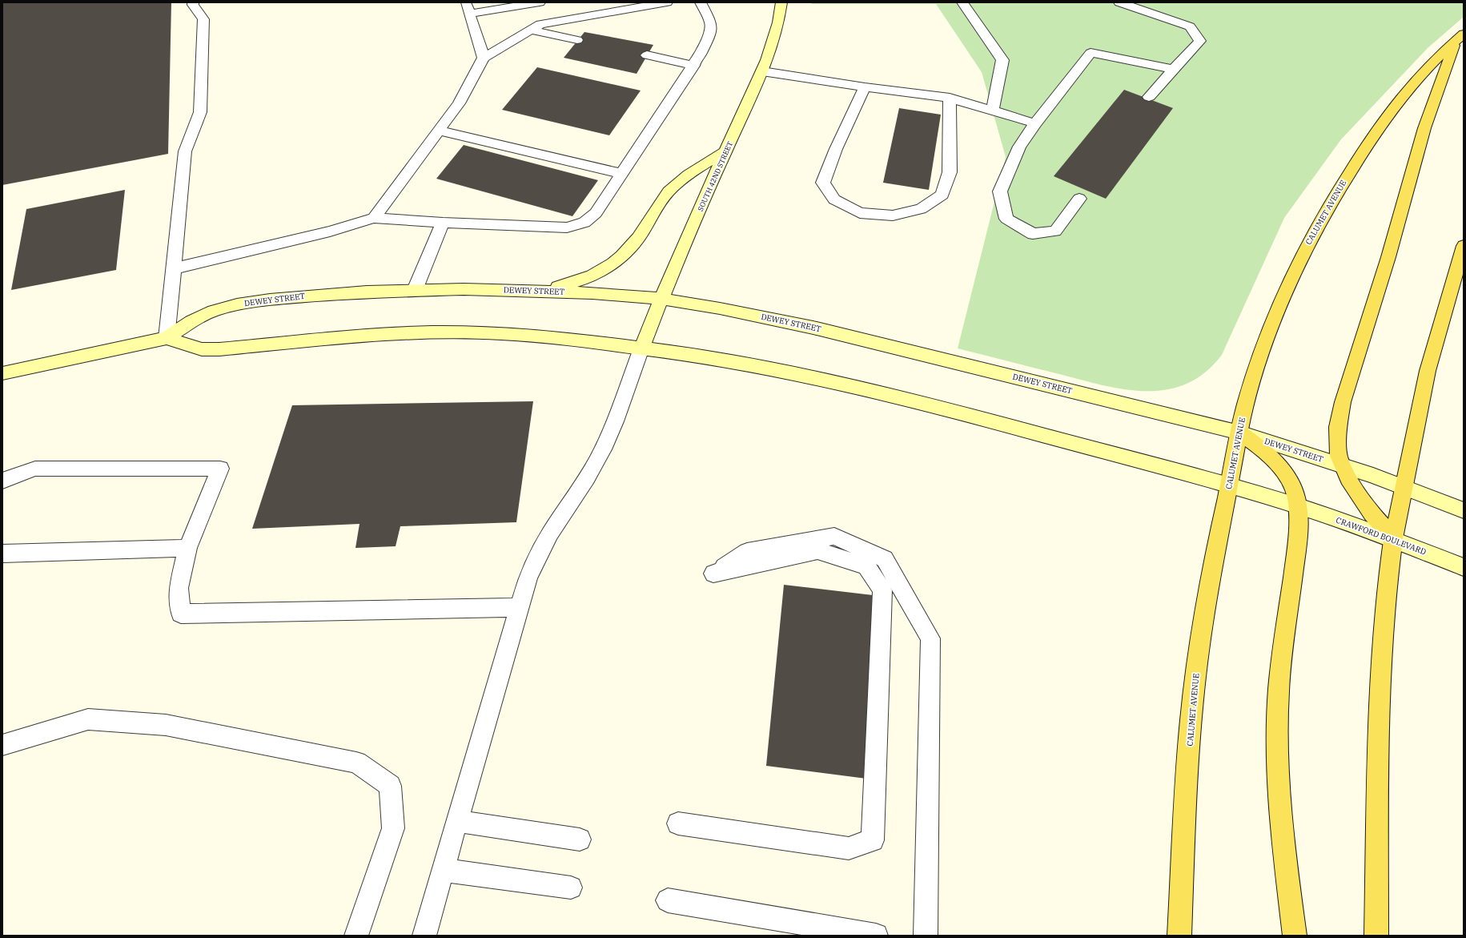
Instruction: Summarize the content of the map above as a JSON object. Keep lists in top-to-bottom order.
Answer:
{
  "streets": {
    "main road": ["CALUMET AVENUE"],
    "street": ["SOUTH 42ND STREET", "DEWEY STREET", "CRAWFORD BOULEVARD"]
  },
  "crossings": [
    ["SOUTH 42ND STREET", "DEWEY STREET"],
    ["CALUMET AVENUE", "DEWEY STREET"],
    ["DEWEY STREET", "CRAWFORD BOULEVARD"]
  ]
}
